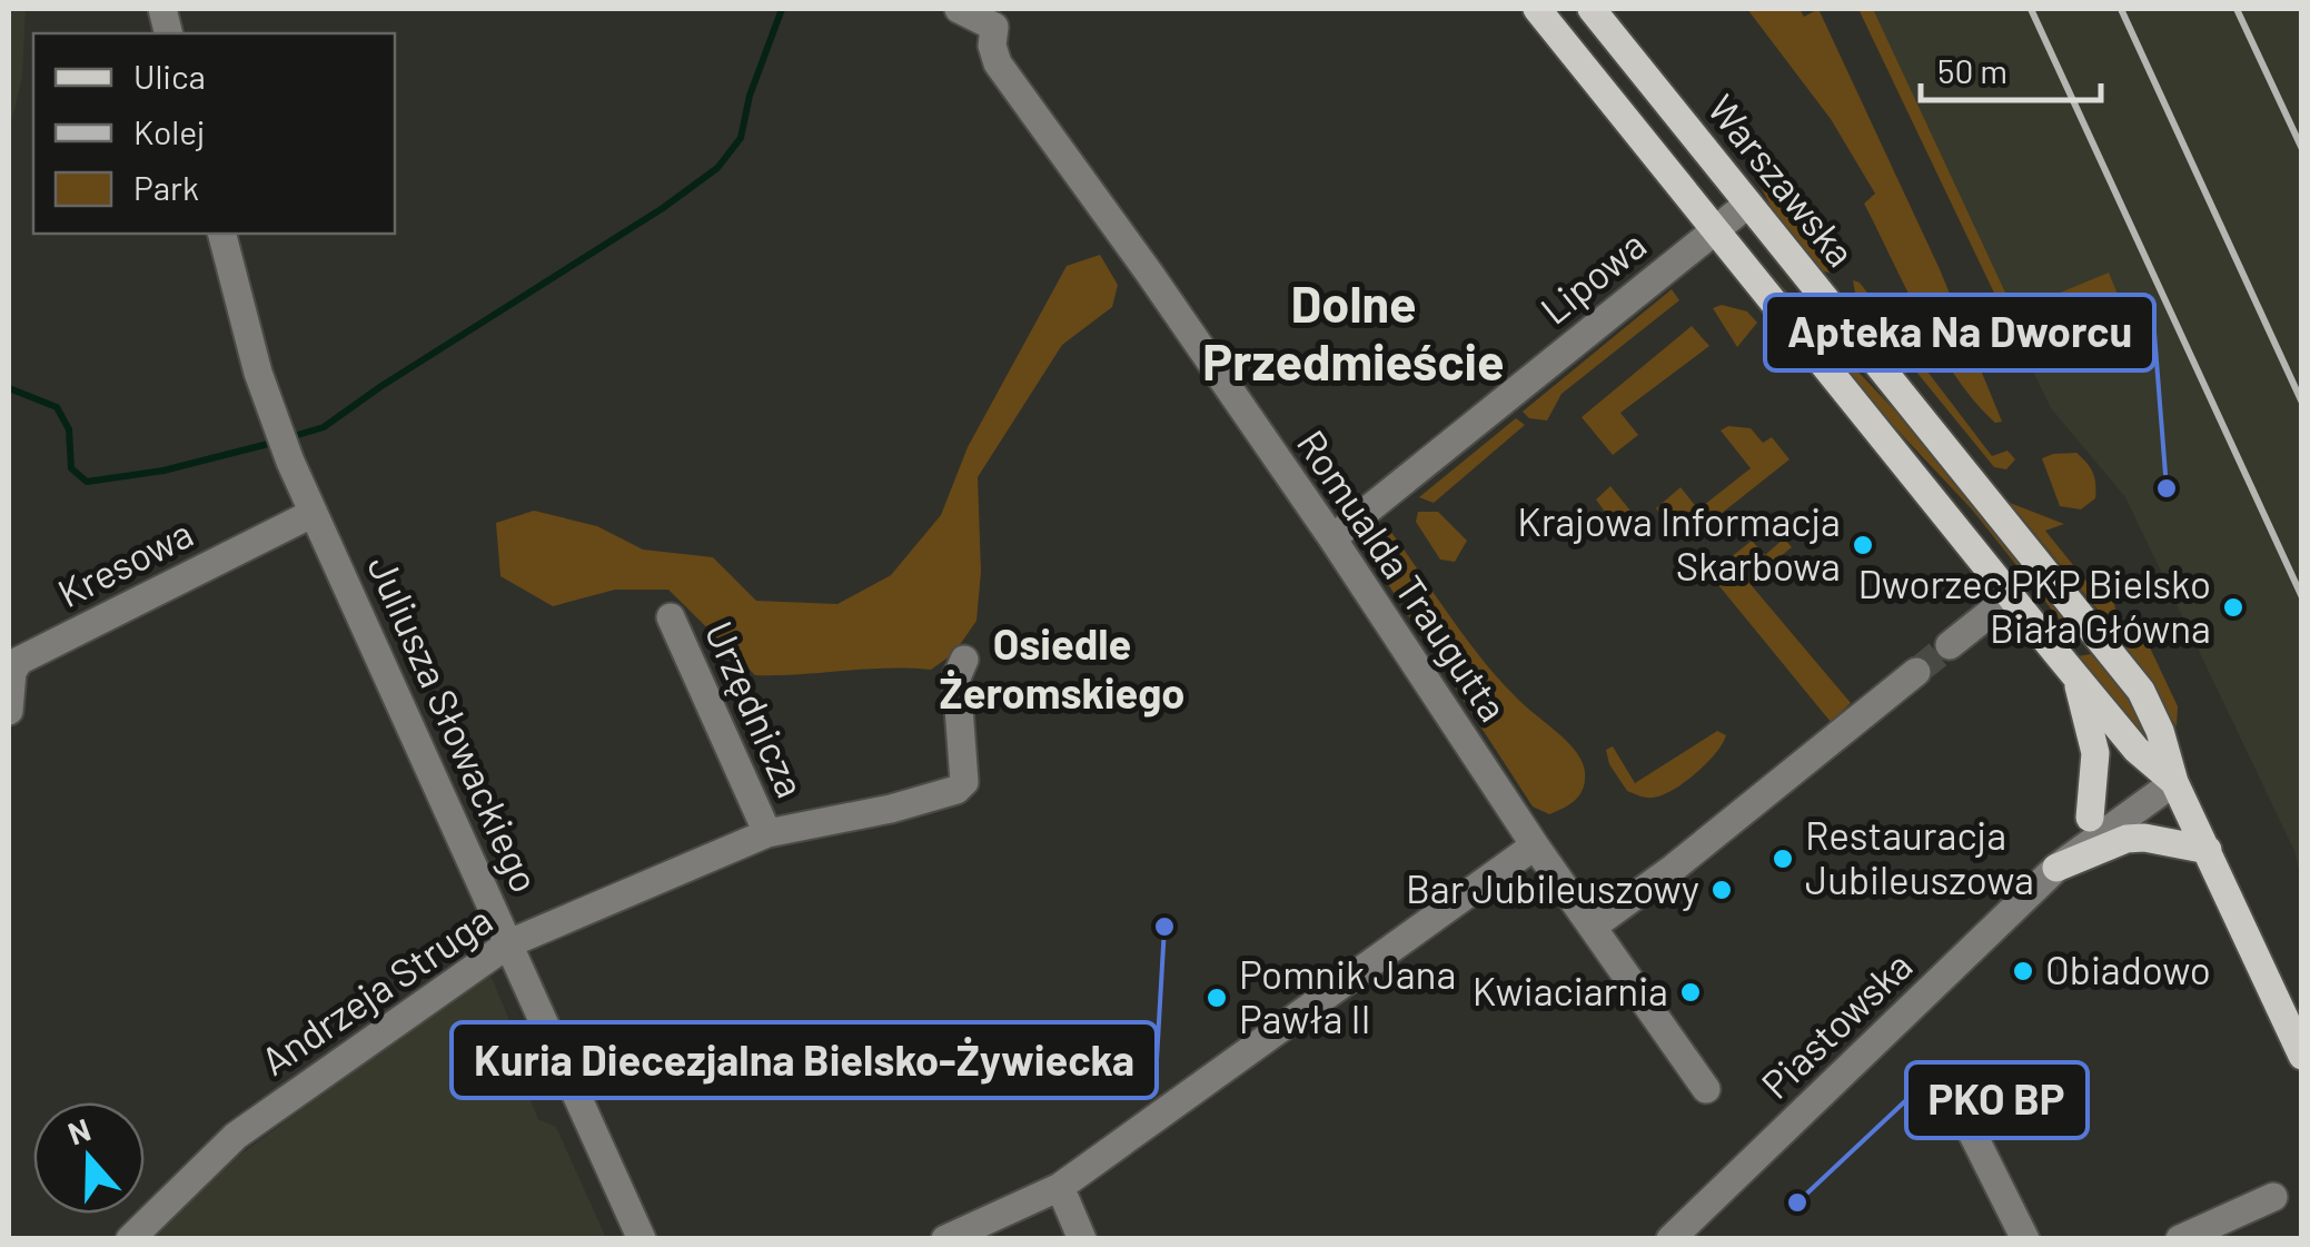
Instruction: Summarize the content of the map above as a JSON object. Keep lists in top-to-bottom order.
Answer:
{
  "streets": {
    "main road": ["Warszawska"],
    "street": [
      "Lipowa",
      "Kresowa",
      "Romualda Traugutta",
      "Urzędnicza",
      "Juliusza Słowackiego",
      "Andrzeja Struga",
      "Piastowska"
    ]
  },
  "crossings": [
    ["Warszawska", "Lipowa"],
    ["Warszawska", "Piastowska"],
    ["Lipowa", "Romualda Traugutta"],
    ["Kresowa", "Juliusza Słowackiego"],
    ["Urzędnicza", "Andrzeja Struga"],
    ["Juliusza Słowackiego", "Andrzeja Struga"]
  ],
  "districts": ["Dolne Przedmieście", "Osiedle Żeromskiego"],
  "places": [
    "Apteka Na Dworcu",
    "Krajowa Informacja Skarbowa",
    "Dworzec PKP Bielsko Biała Główna",
    "Restauracja Jubileuszowa",
    "Bar Jubileuszowy",
    "Kuria Diecezjalna Bielsko-Żywiecka",
    "Obiadowo",
    "Kwiaciarnia",
    "Pomnik Jana Pawła II",
    "PKO BP"
  ],
  "legend": ["Ulica", "Kolej", "Park"],
  "scale_bar": "50 m",
  "north": "top"
}
